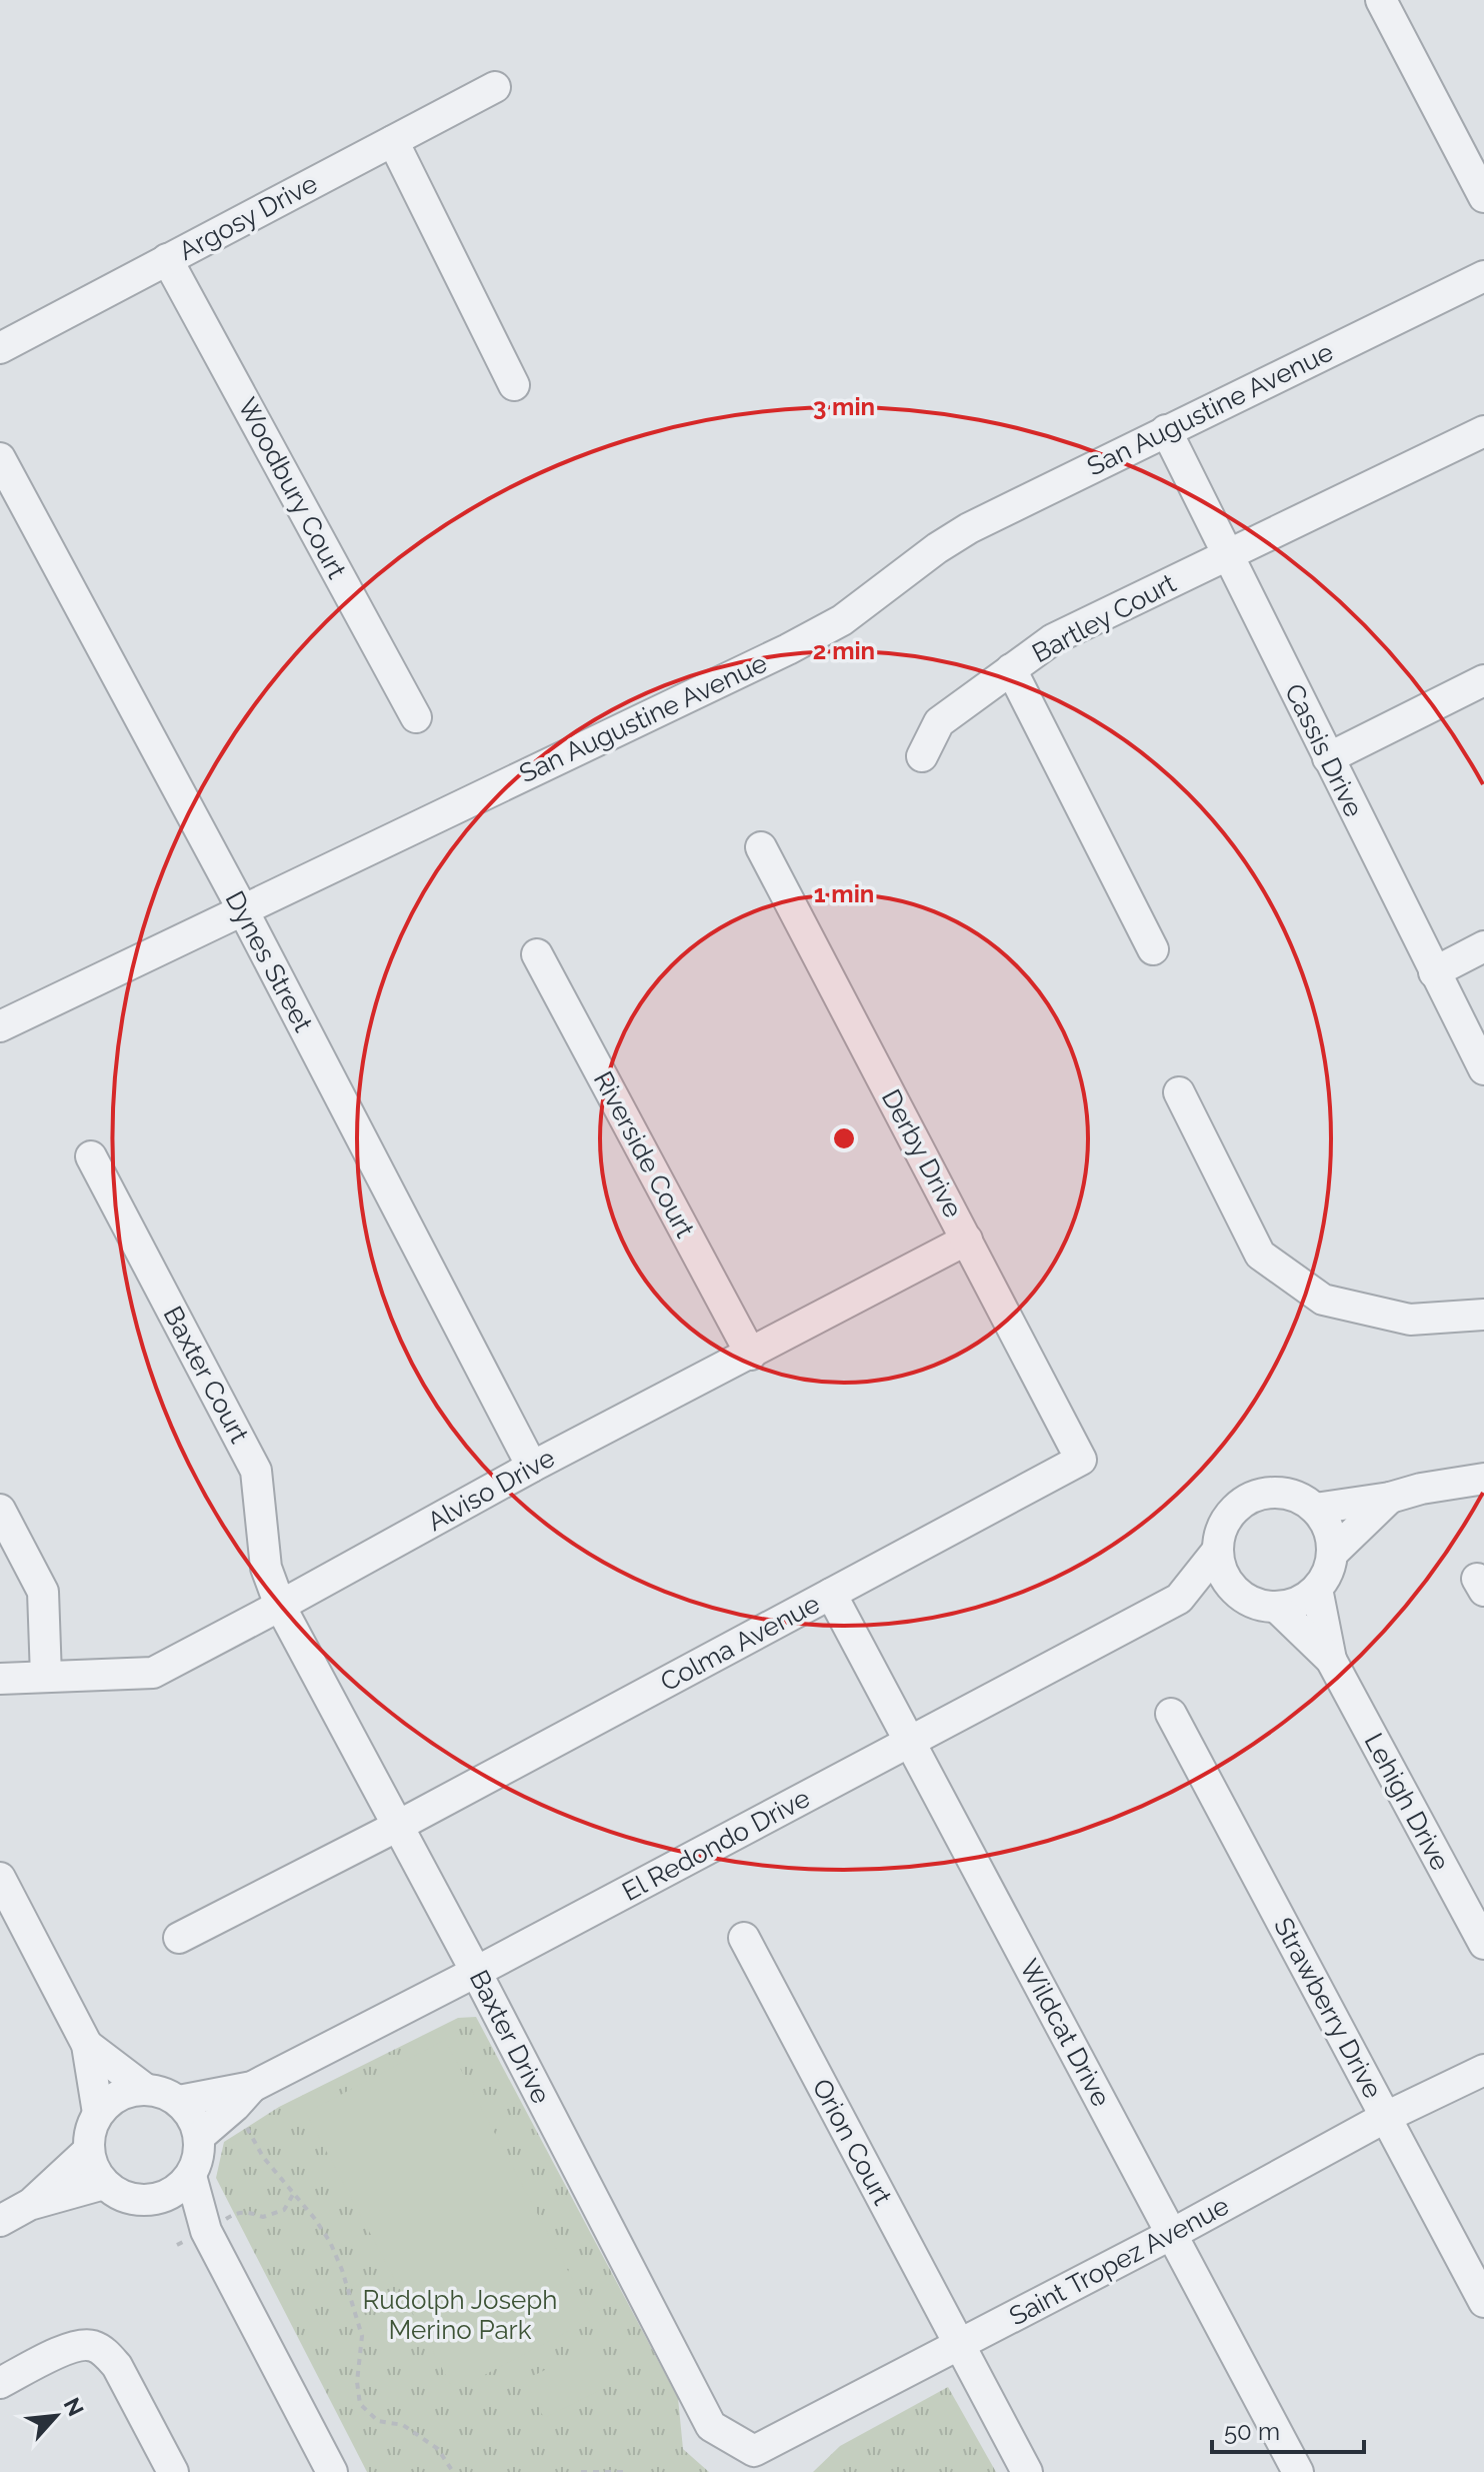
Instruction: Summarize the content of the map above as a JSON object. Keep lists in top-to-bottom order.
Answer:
{
  "streets": {
    "street": [
      "Argosy Drive",
      "San Augustine Avenue",
      "Woodbury Court",
      "Bartley Court",
      "Cassis Drive",
      "Dynes Street",
      "Derby Drive",
      "Riverside Court",
      "Baxter Court",
      "Alviso Drive",
      "Colma Avenue",
      "Lehigh Drive",
      "El Redondo Drive",
      "Strawberry Drive",
      "Wildcat Drive",
      "Baxter Drive",
      "Orion Court",
      "Saint Tropez Avenue"
    ]
  },
  "crossings": [
    ["Argosy Drive", "Woodbury Court"],
    ["San Augustine Avenue", "Cassis Drive"],
    ["San Augustine Avenue", "Dynes Street"],
    ["Bartley Court", "Cassis Drive"],
    ["Dynes Street", "Alviso Drive"],
    ["Derby Drive", "Alviso Drive"],
    ["Derby Drive", "Colma Avenue"],
    ["Riverside Court", "Alviso Drive"],
    ["Baxter Court", "Alviso Drive"],
    ["Baxter Court", "Baxter Drive"],
    ["Alviso Drive", "Baxter Drive"],
    ["Colma Avenue", "Wildcat Drive"],
    ["Colma Avenue", "Baxter Drive"],
    ["Lehigh Drive", "El Redondo Drive"],
    ["El Redondo Drive", "Wildcat Drive"],
    ["El Redondo Drive", "Baxter Drive"],
    ["Strawberry Drive", "Saint Tropez Avenue"],
    ["Wildcat Drive", "Saint Tropez Avenue"],
    ["Baxter Drive", "Saint Tropez Avenue"],
    ["Orion Court", "Saint Tropez Avenue"]
  ],
  "parks": ["Rudolph Joseph Merino Park"],
  "scale_bar": "50 m",
  "north": "top right",
  "rings": ["3 min", "2 min", "1 min"]
}
